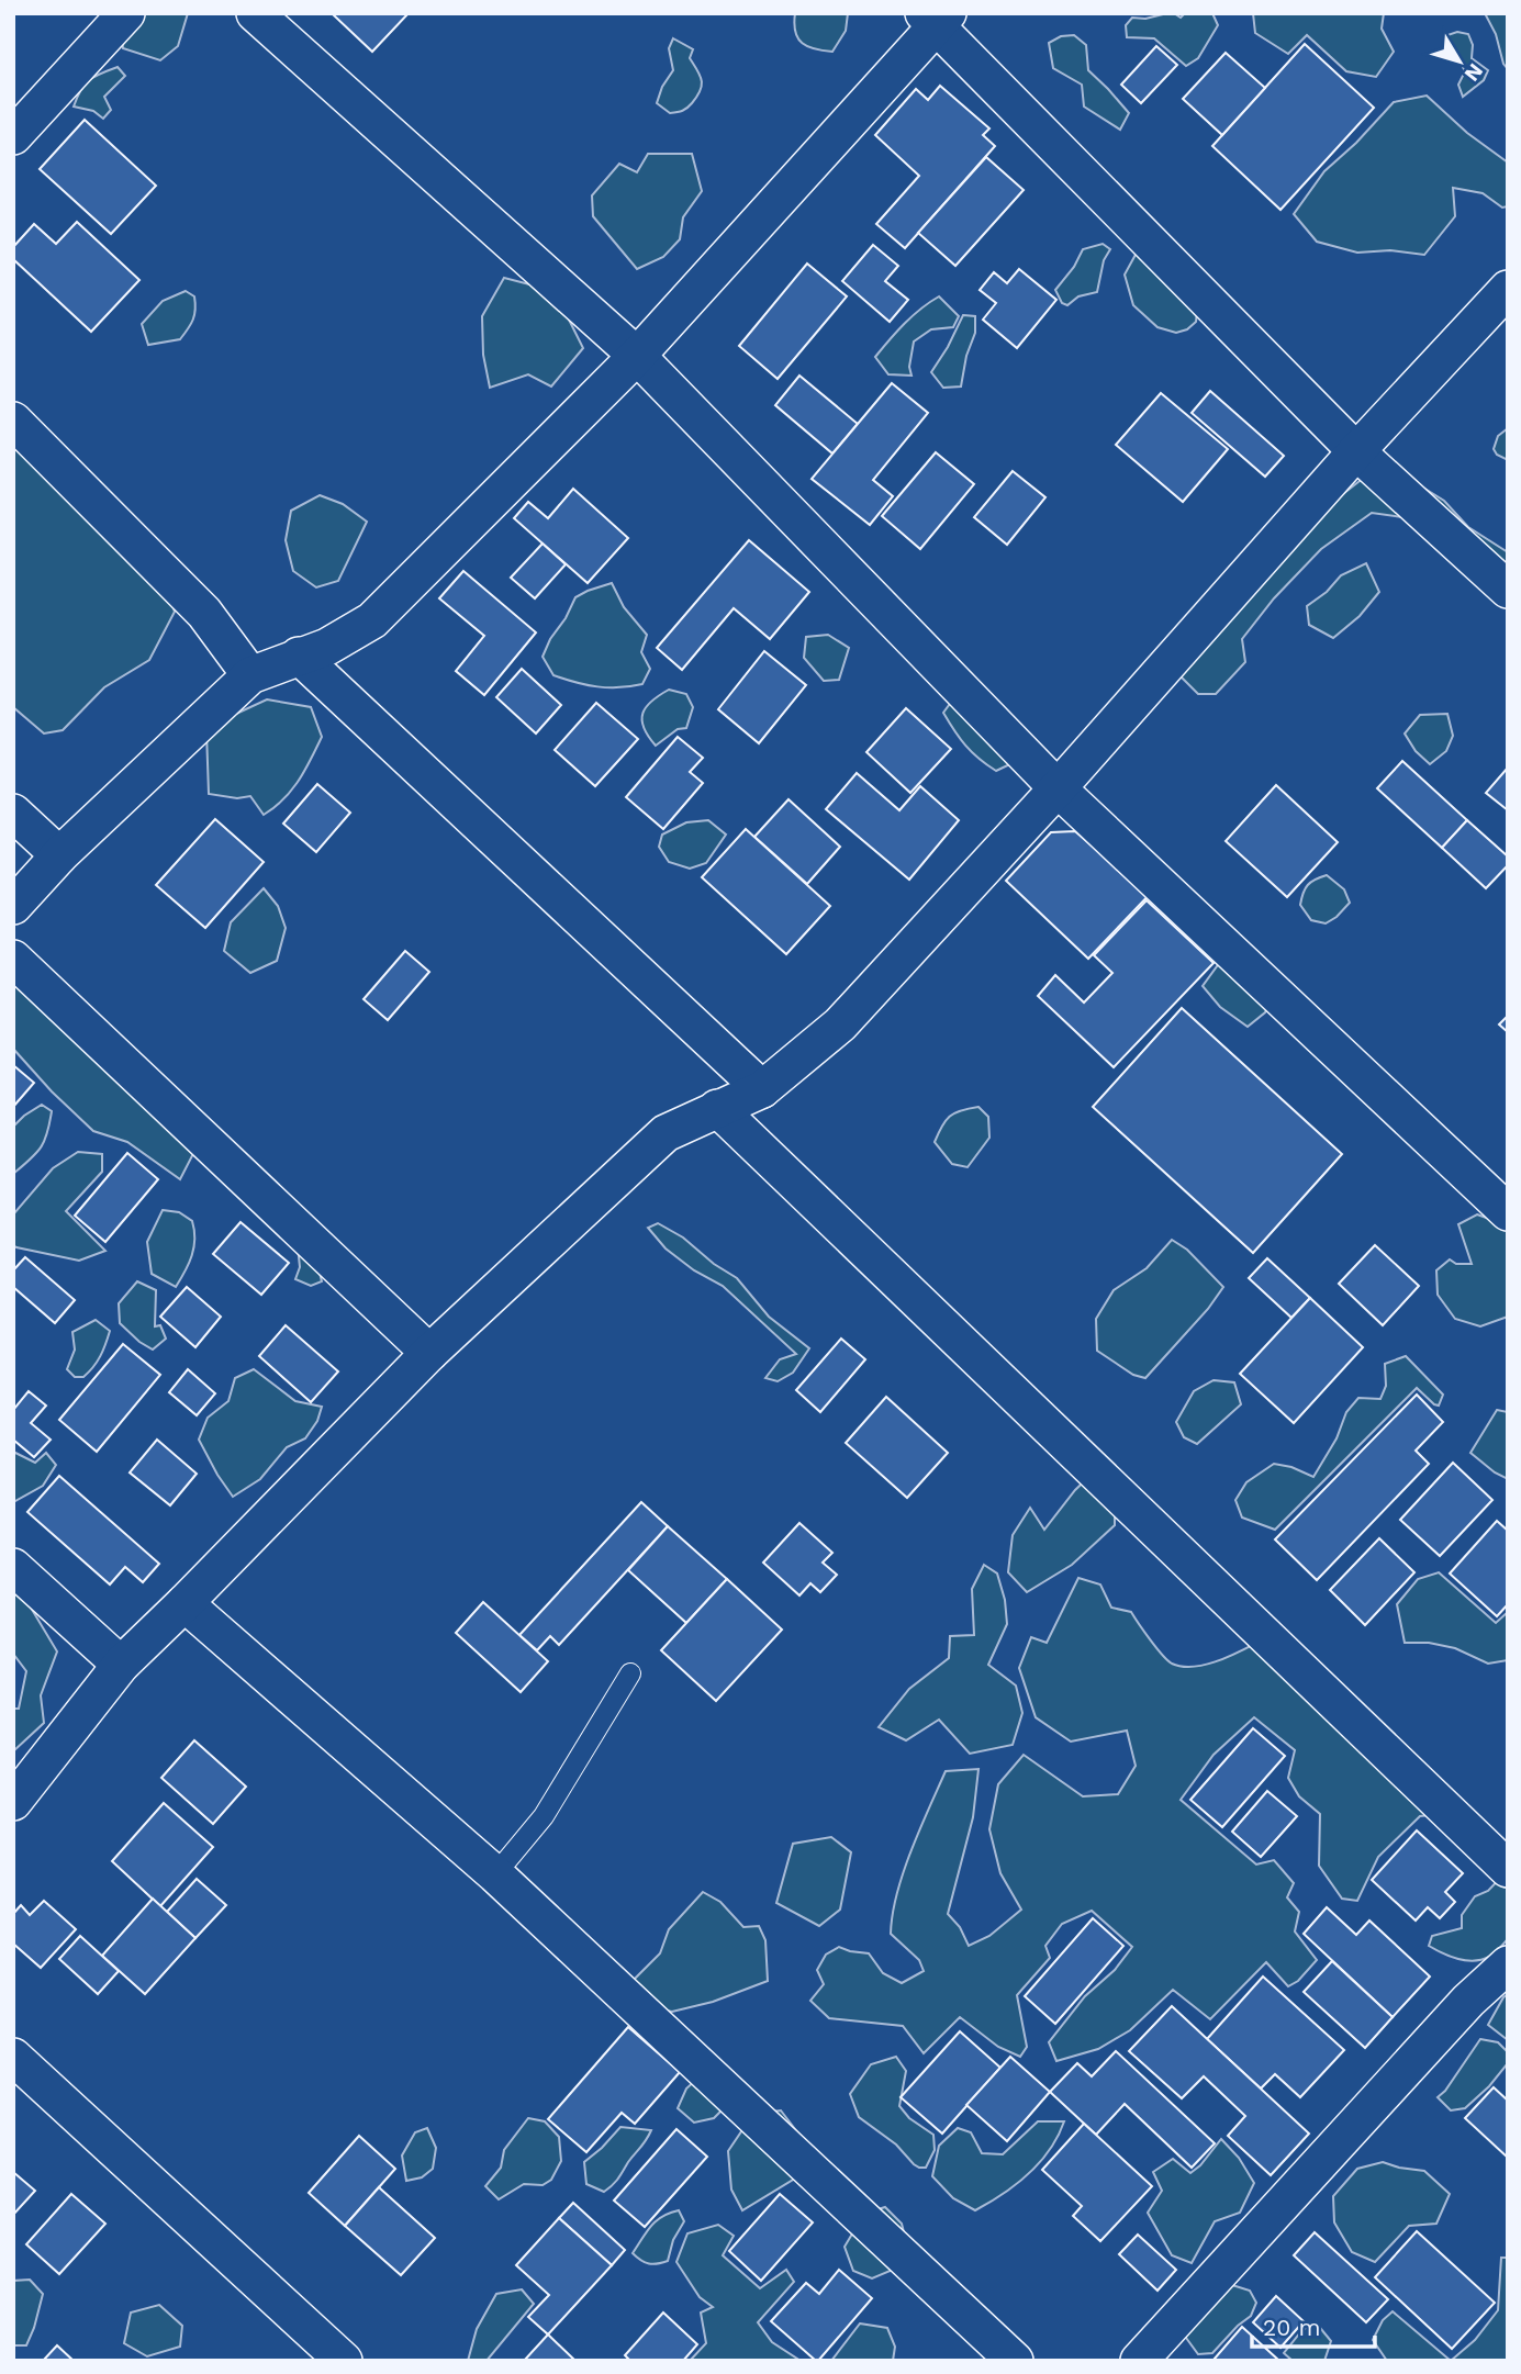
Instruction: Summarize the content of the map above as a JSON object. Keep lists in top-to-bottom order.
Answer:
{
  "scale_bar": "20 m",
  "north": "bottom right"
}
